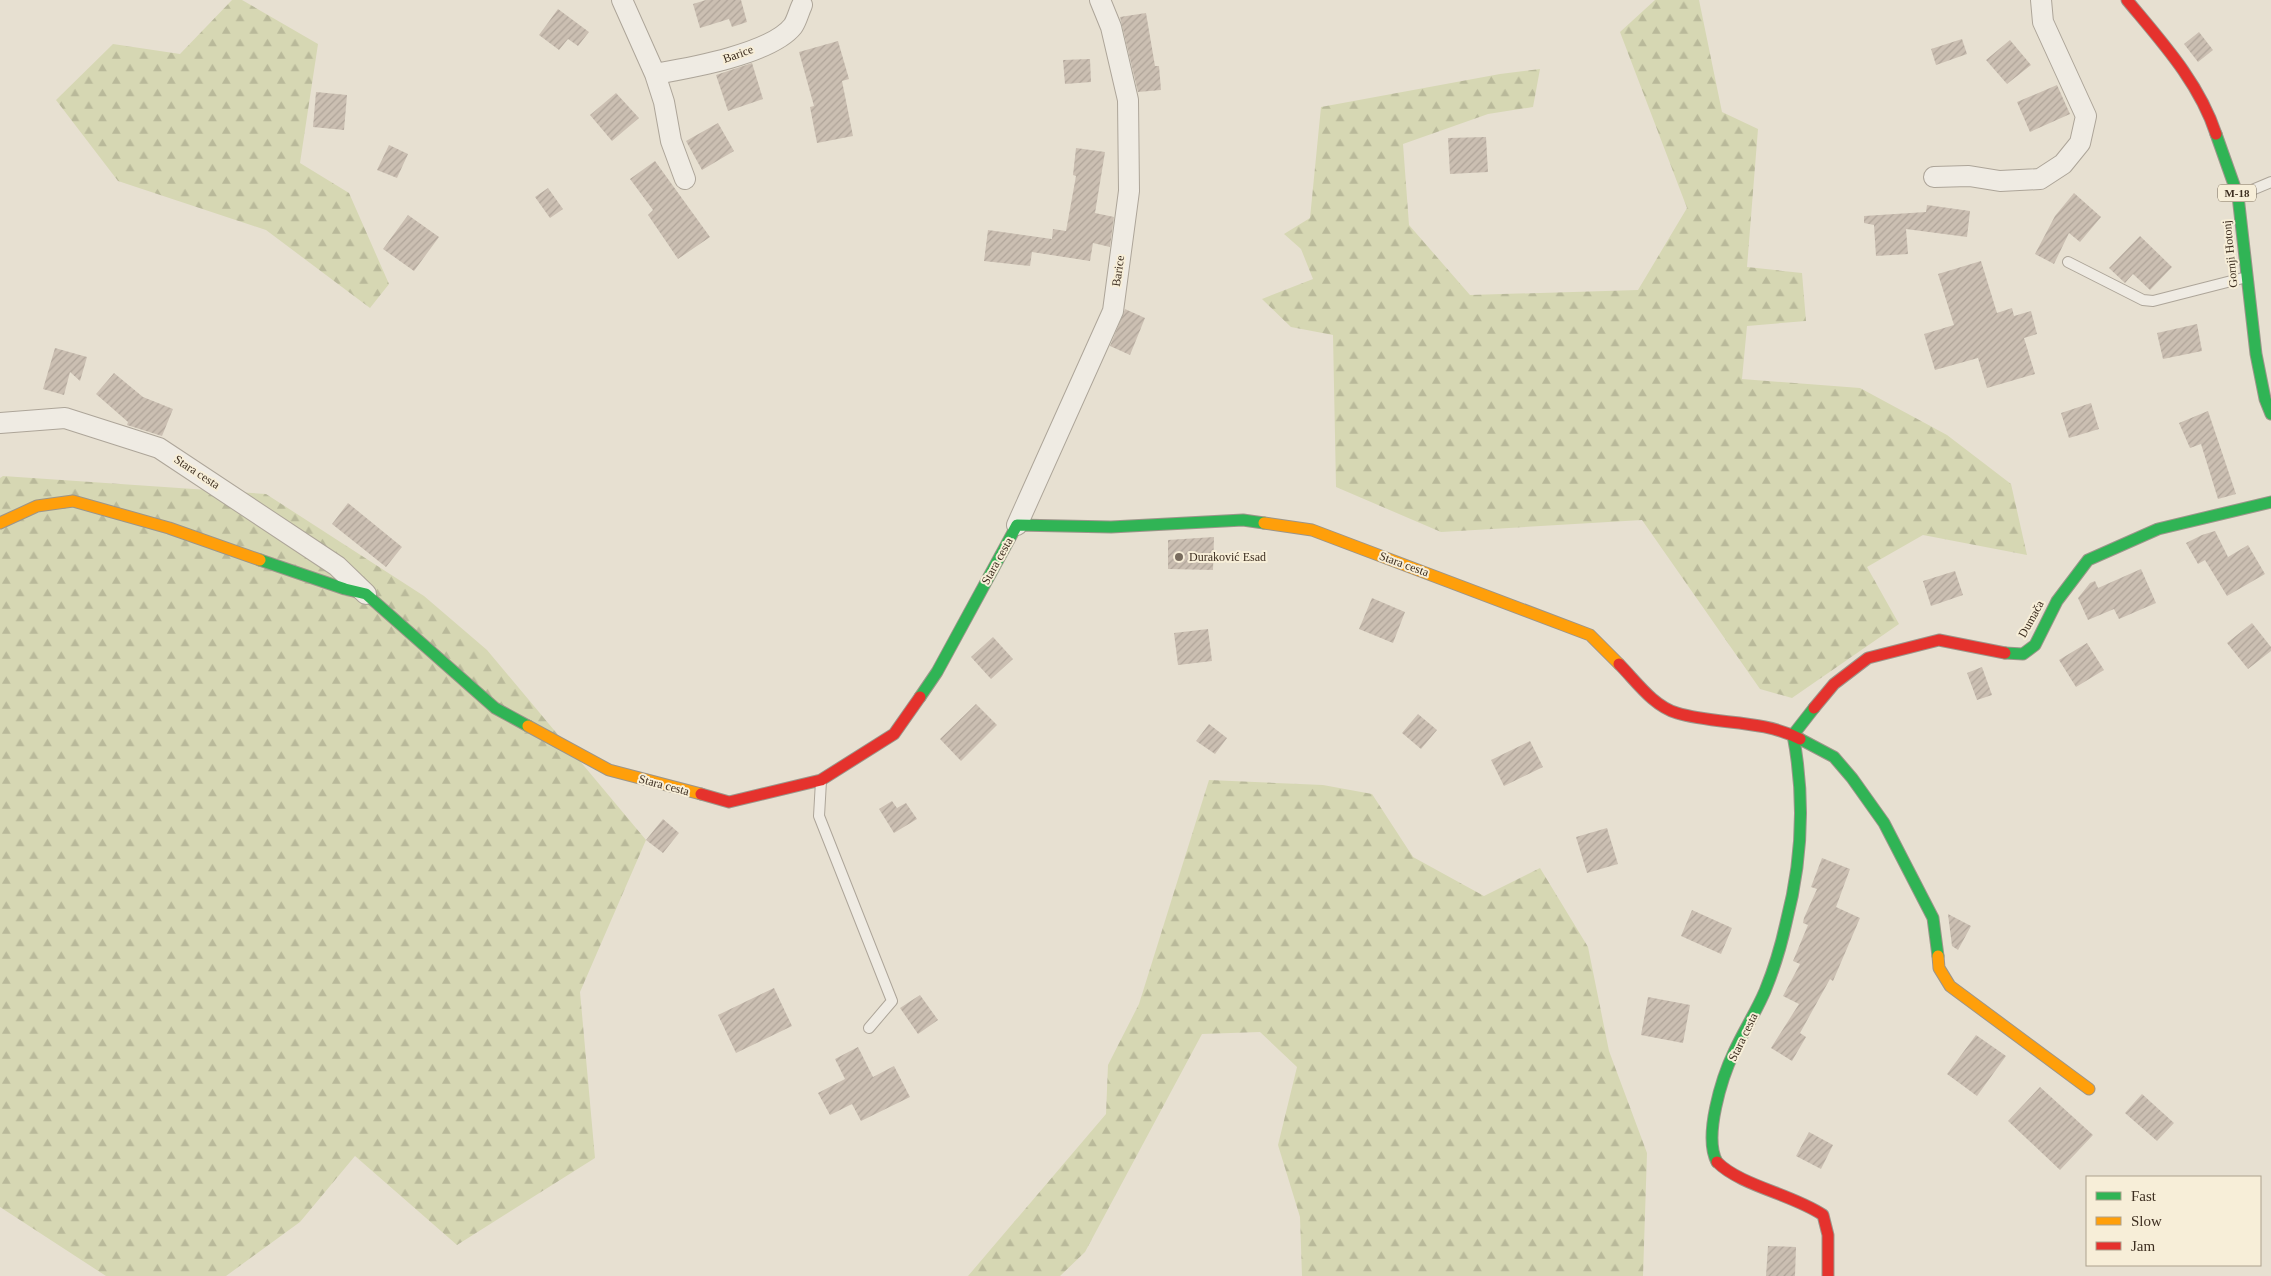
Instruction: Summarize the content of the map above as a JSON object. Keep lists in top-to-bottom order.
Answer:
{
  "streets": {
    "street": [
      "Barice",
      "M-18",
      "Gornji Hotonj",
      "Stara cesta",
      "Dumača"
    ]
  },
  "crossings": [
    ["Barice", "Stara cesta"],
    ["Stara cesta", "Dumača"]
  ],
  "places": ["Duraković Esad"],
  "legend": ["Fast", "Slow", "Jam"]
}
